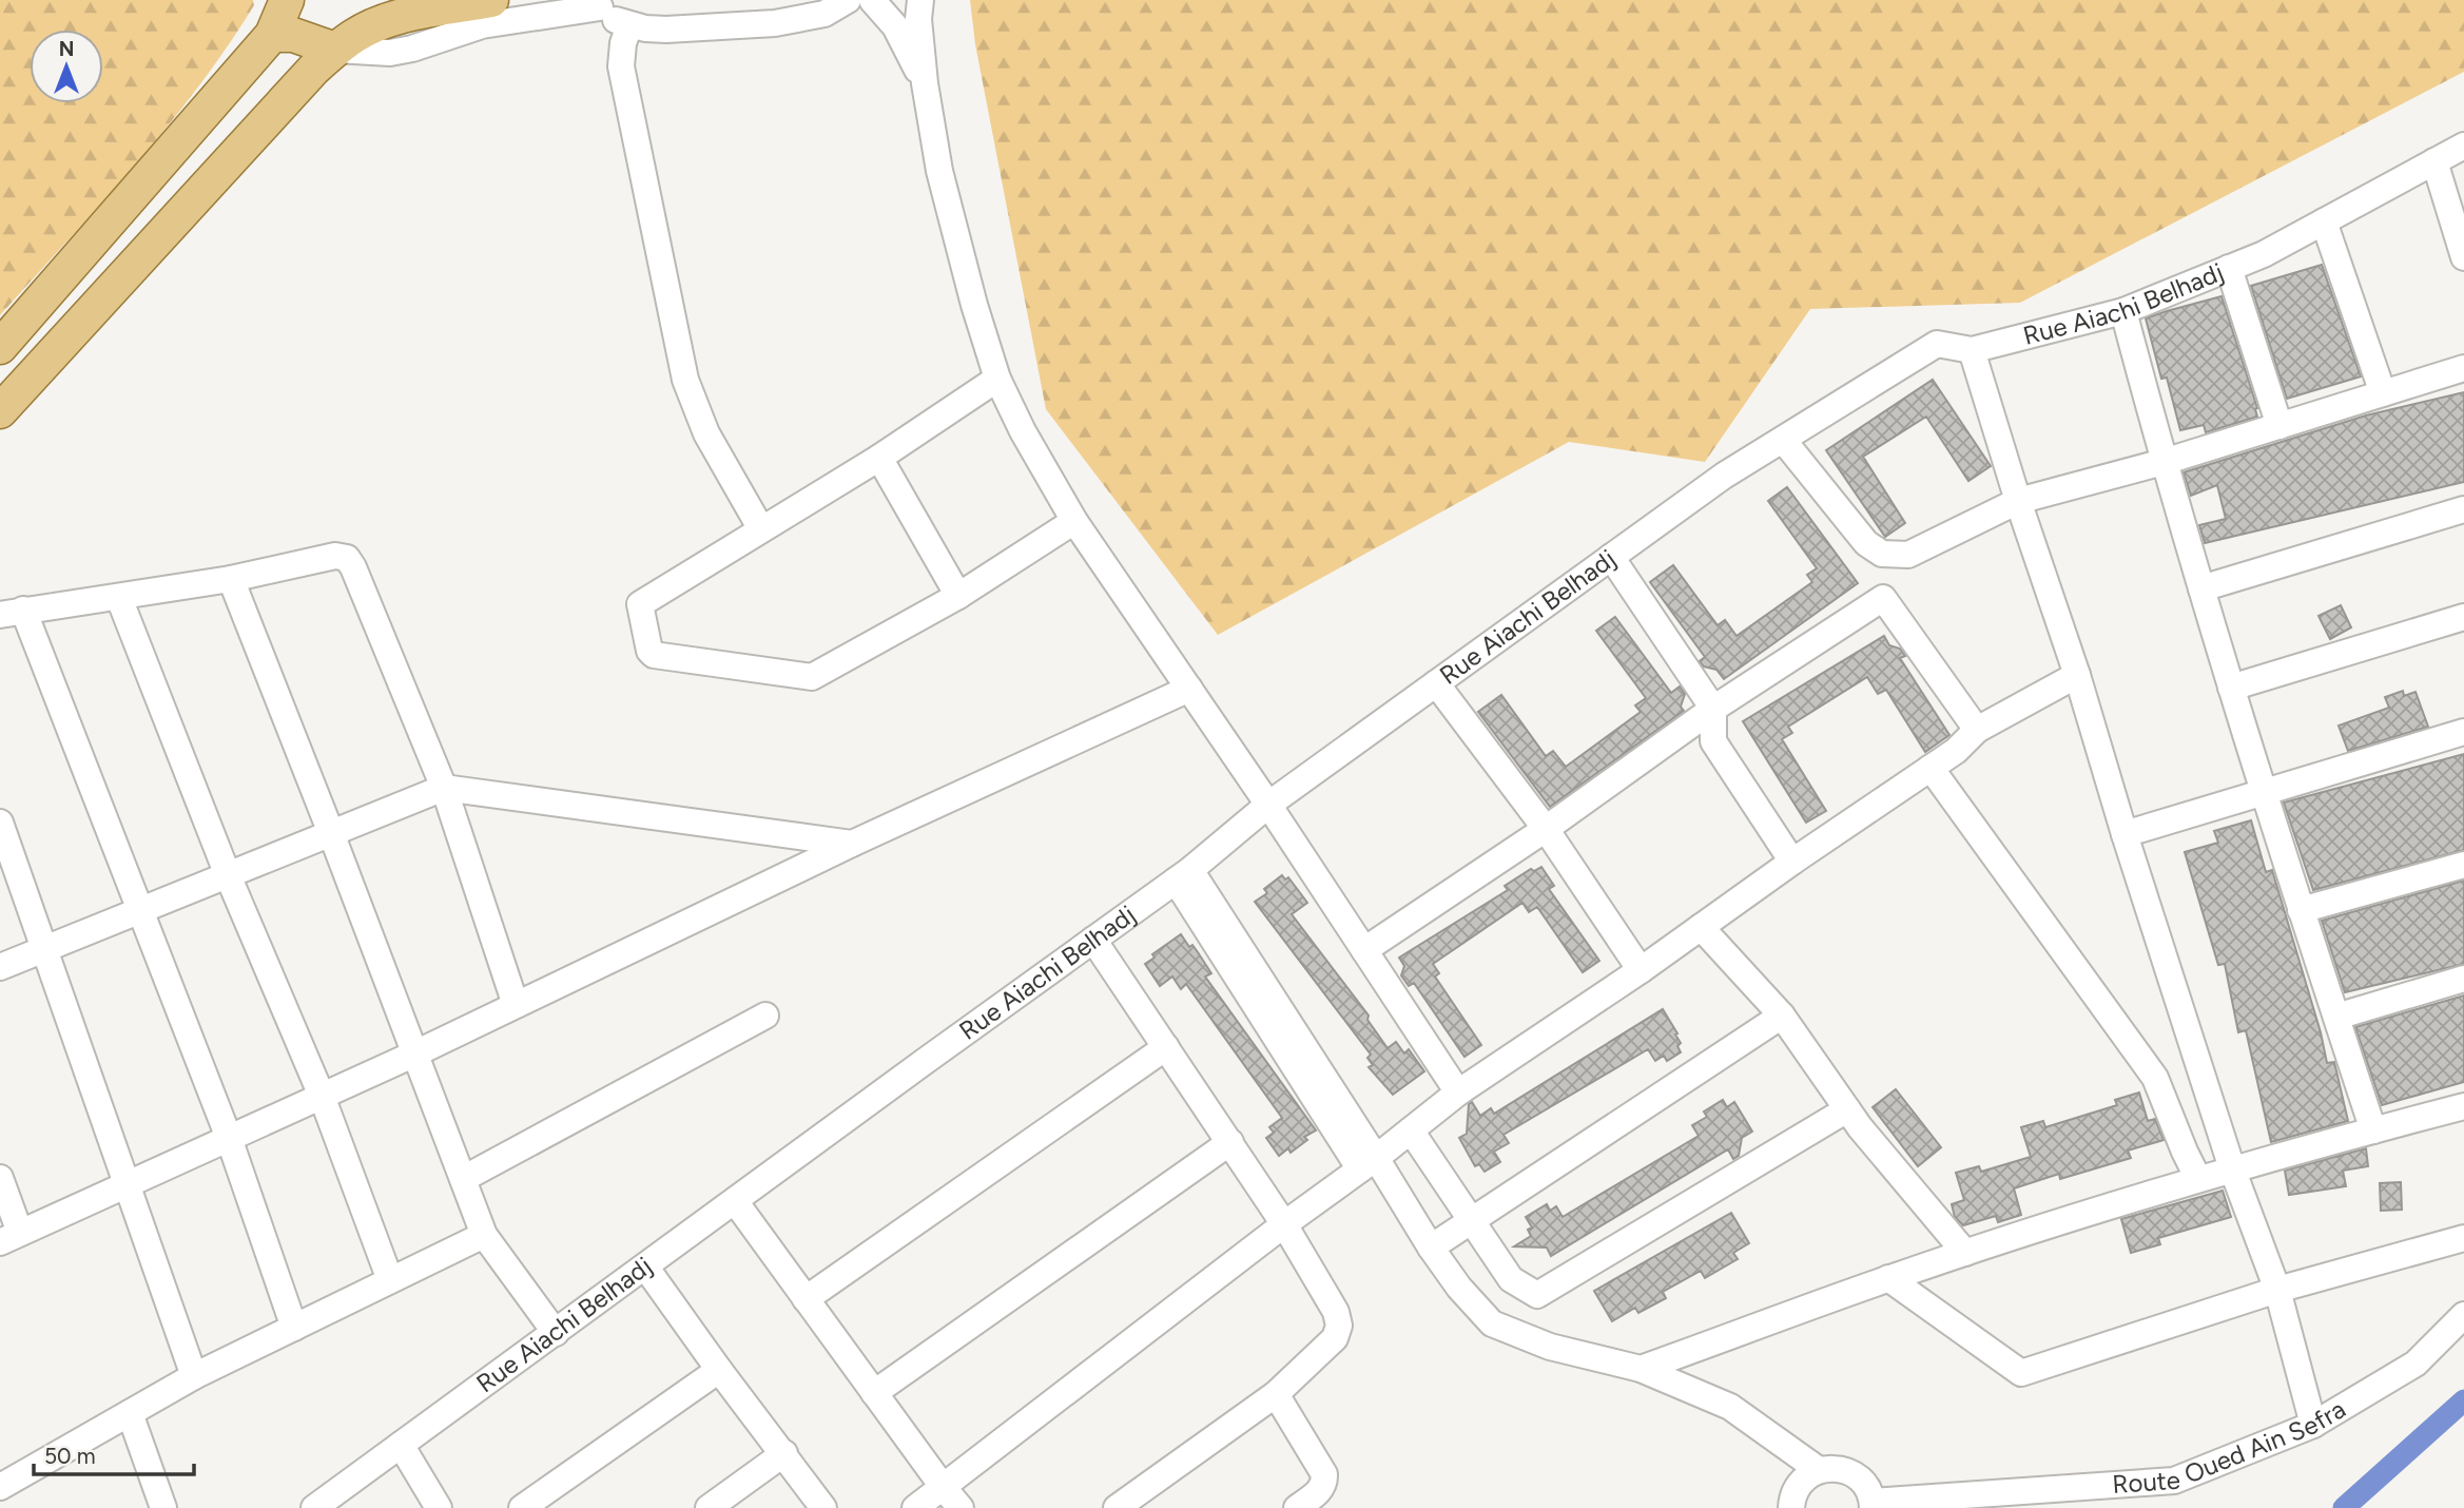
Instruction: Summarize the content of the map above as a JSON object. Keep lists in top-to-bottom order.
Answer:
{
  "streets": {
    "street": ["Rue Aiachi Belhadj", "Route Oued Ain Sefra"]
  },
  "scale_bar": "50 m",
  "north": "top"
}
